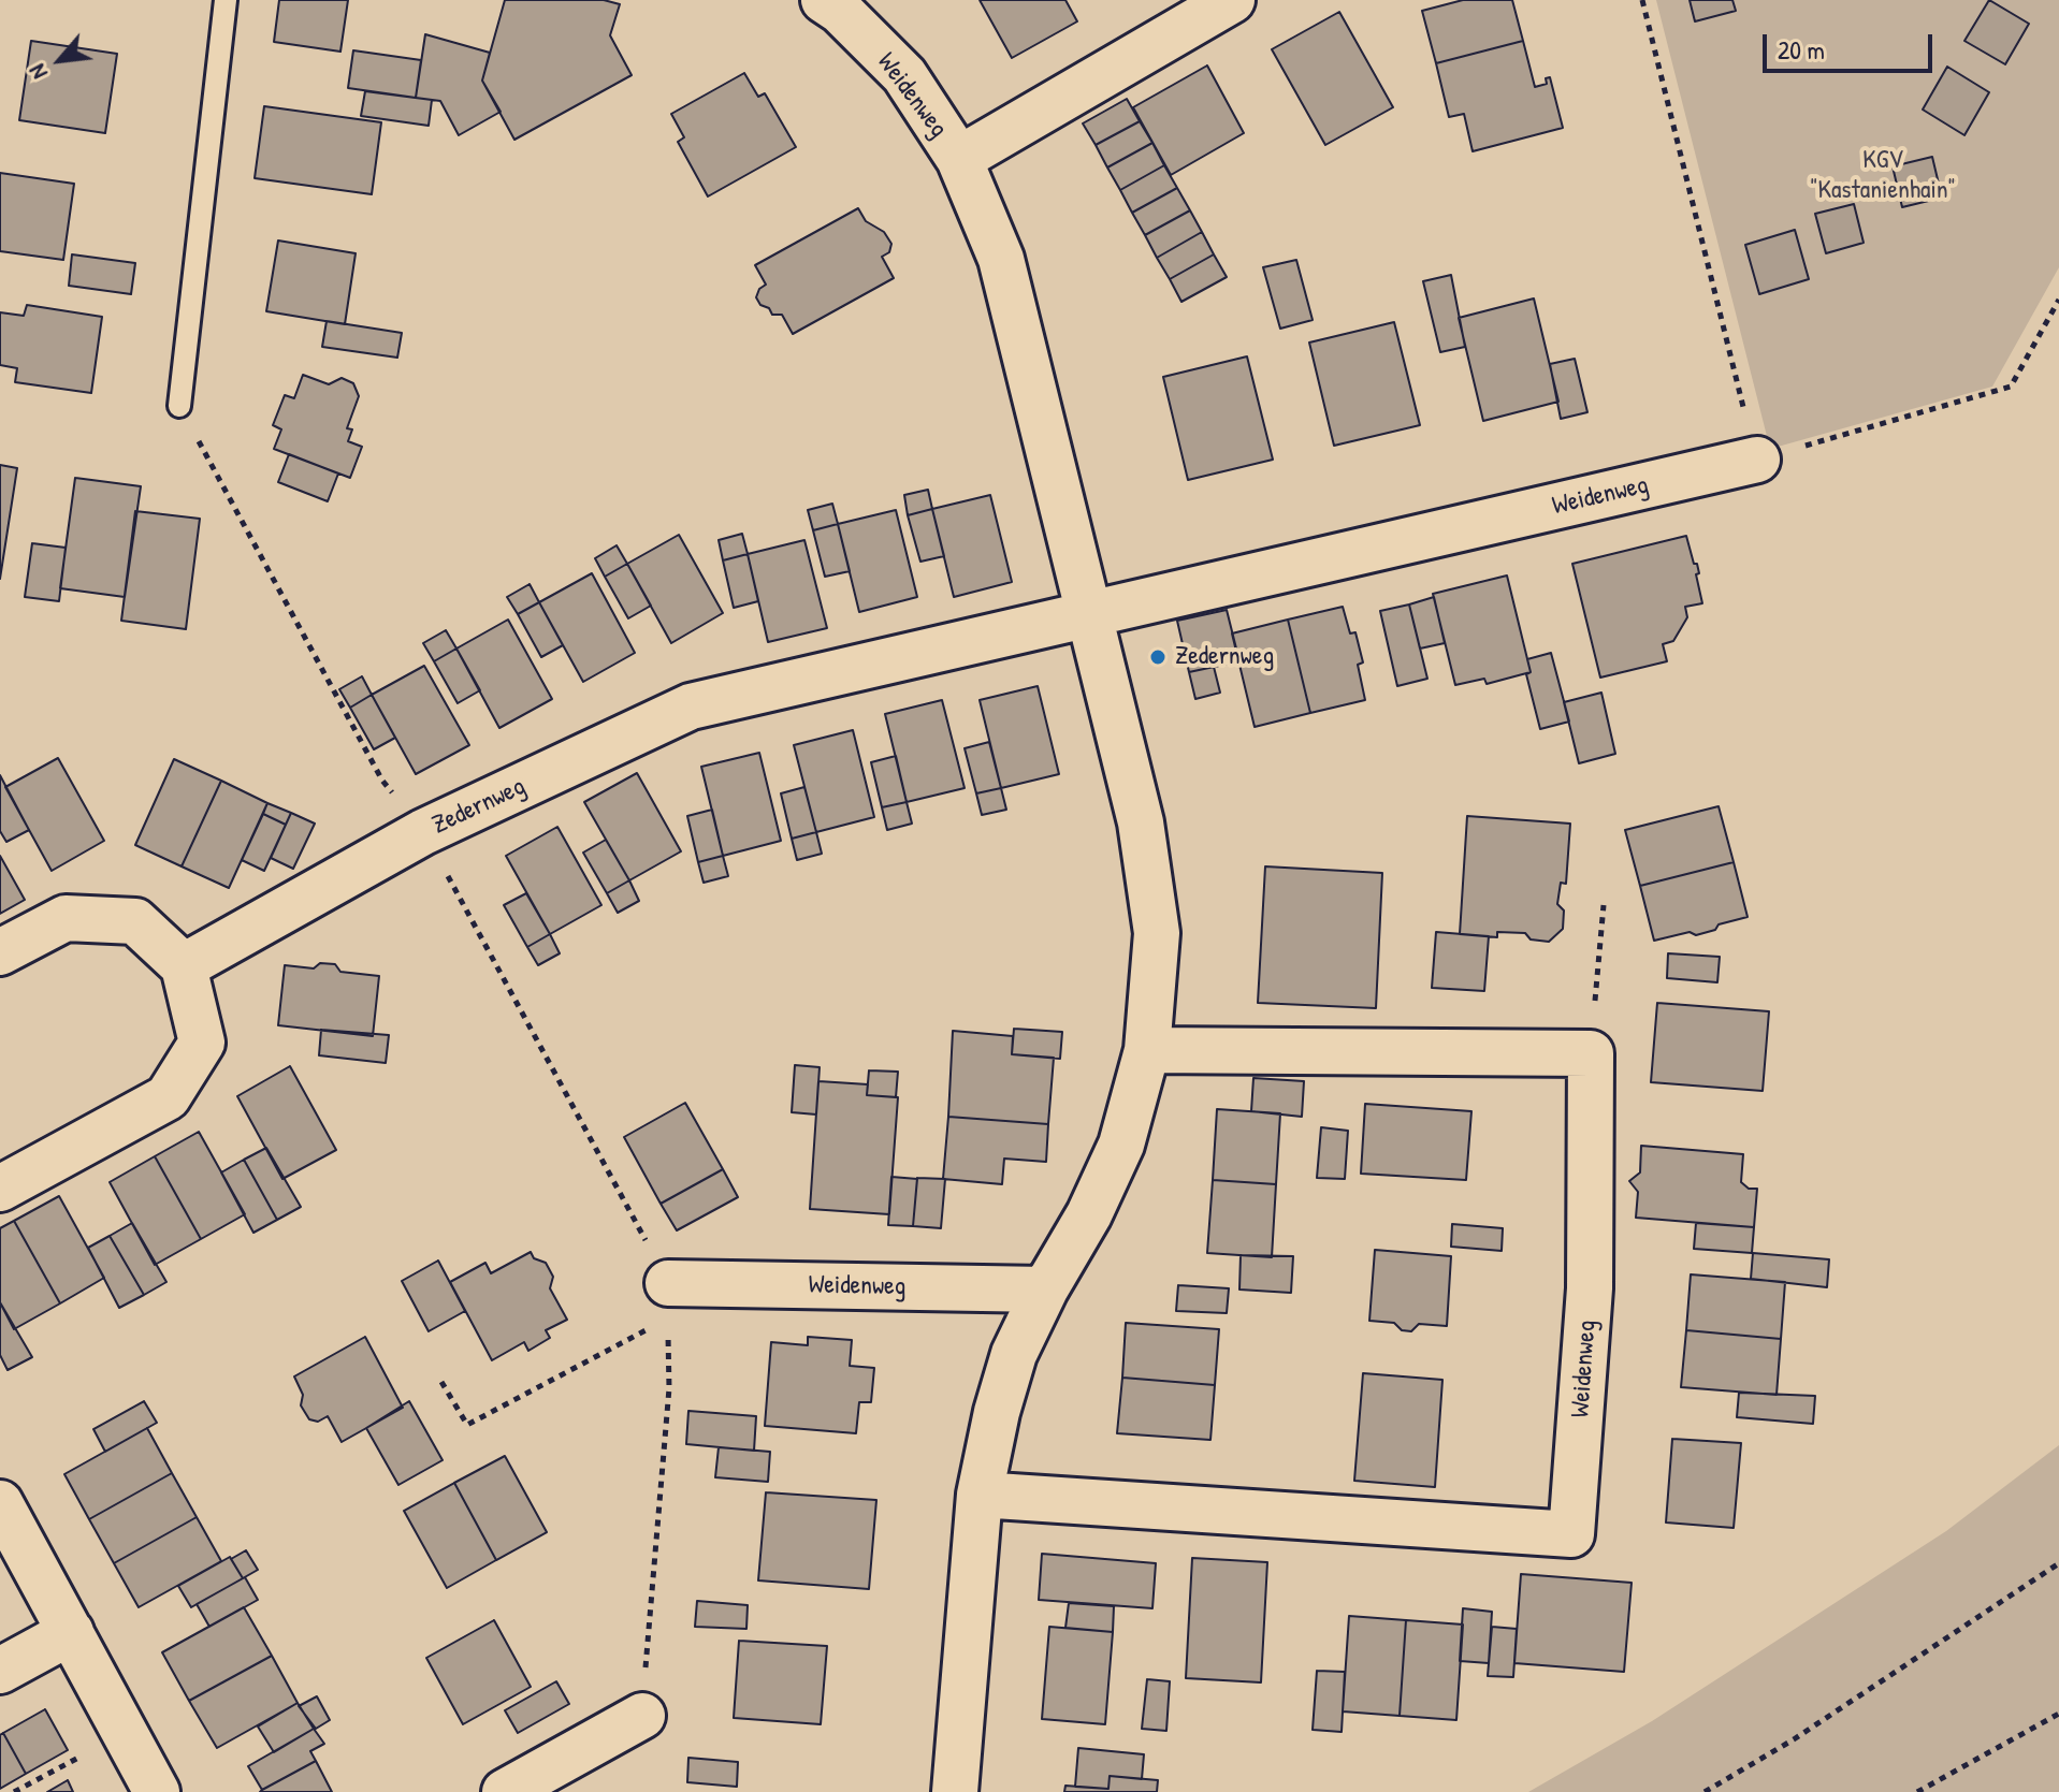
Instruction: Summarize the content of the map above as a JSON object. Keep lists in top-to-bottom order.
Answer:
{
  "streets": {
    "street": ["Weidenweg", "Zedernweg"]
  },
  "crossings": [
    ["Weidenweg", "Zedernweg"]
  ],
  "parks": ["KGV \"Kastanienhain\""],
  "places": ["Zedernweg"],
  "scale_bar": "20 m",
  "north": "bottom left"
}
